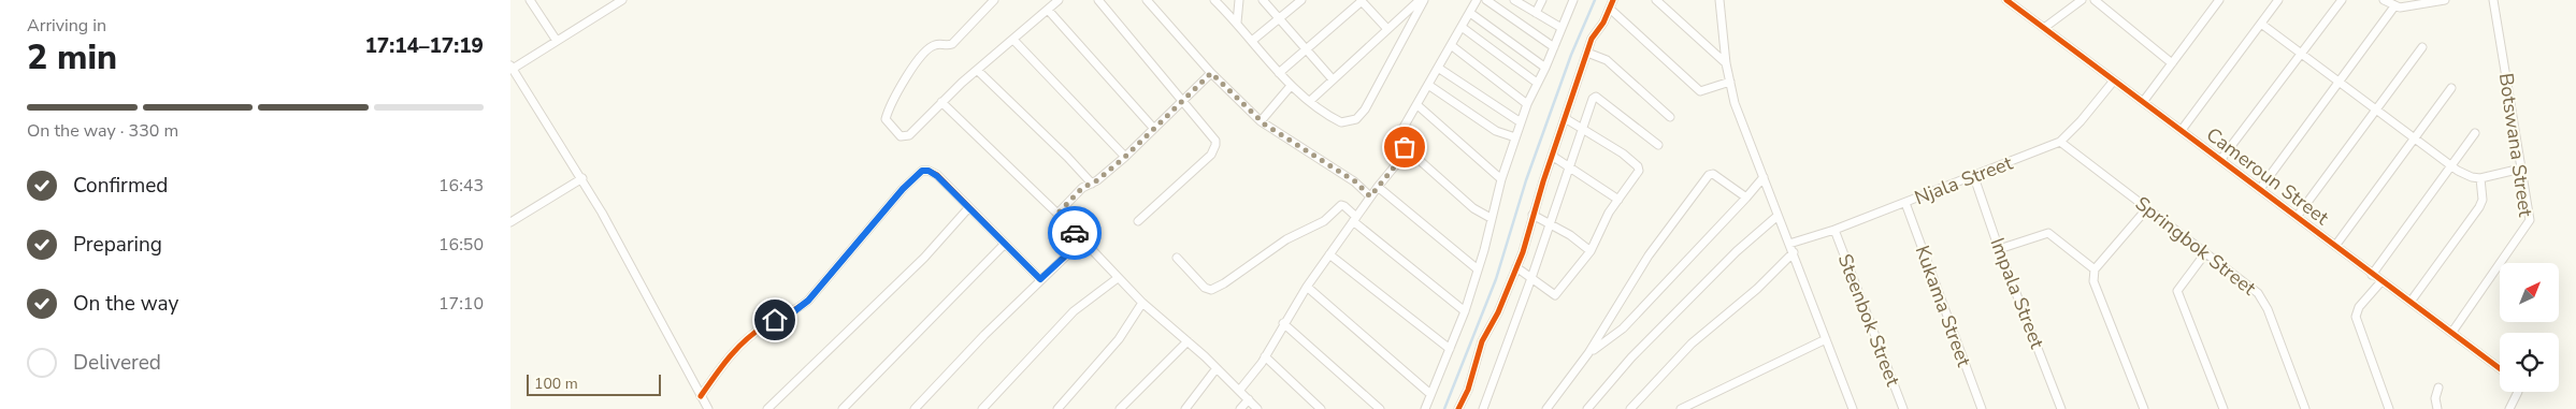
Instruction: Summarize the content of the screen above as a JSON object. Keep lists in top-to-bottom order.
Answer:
{
  "streets": {
    "street": [
      "Botswana Street",
      "Cameroun Street",
      "Njala Street",
      "Springbok Street",
      "Impala Street",
      "Kukama Street",
      "Steenbok Street"
    ]
  },
  "crossings": [
    ["Botswana Street", "Cameroun Street"],
    ["Cameroun Street", "Njala Street"],
    ["Njala Street", "Springbok Street"],
    ["Njala Street", "Impala Street"],
    ["Njala Street", "Kukama Street"],
    ["Njala Street", "Steenbok Street"]
  ],
  "scale_bar": "100 m",
  "north": "top right",
  "page": {
    "heading": ["2 min", "Arriving in", "17:14–17:19"],
    "bar": "On the way · 330 m",
    "list": [
      ["Confirmed", "16:43"],
      ["Preparing", "16:50"],
      ["On the way", "17:10"],
      "Delivered"
    ],
    "scale": "100 m"
  }
}
